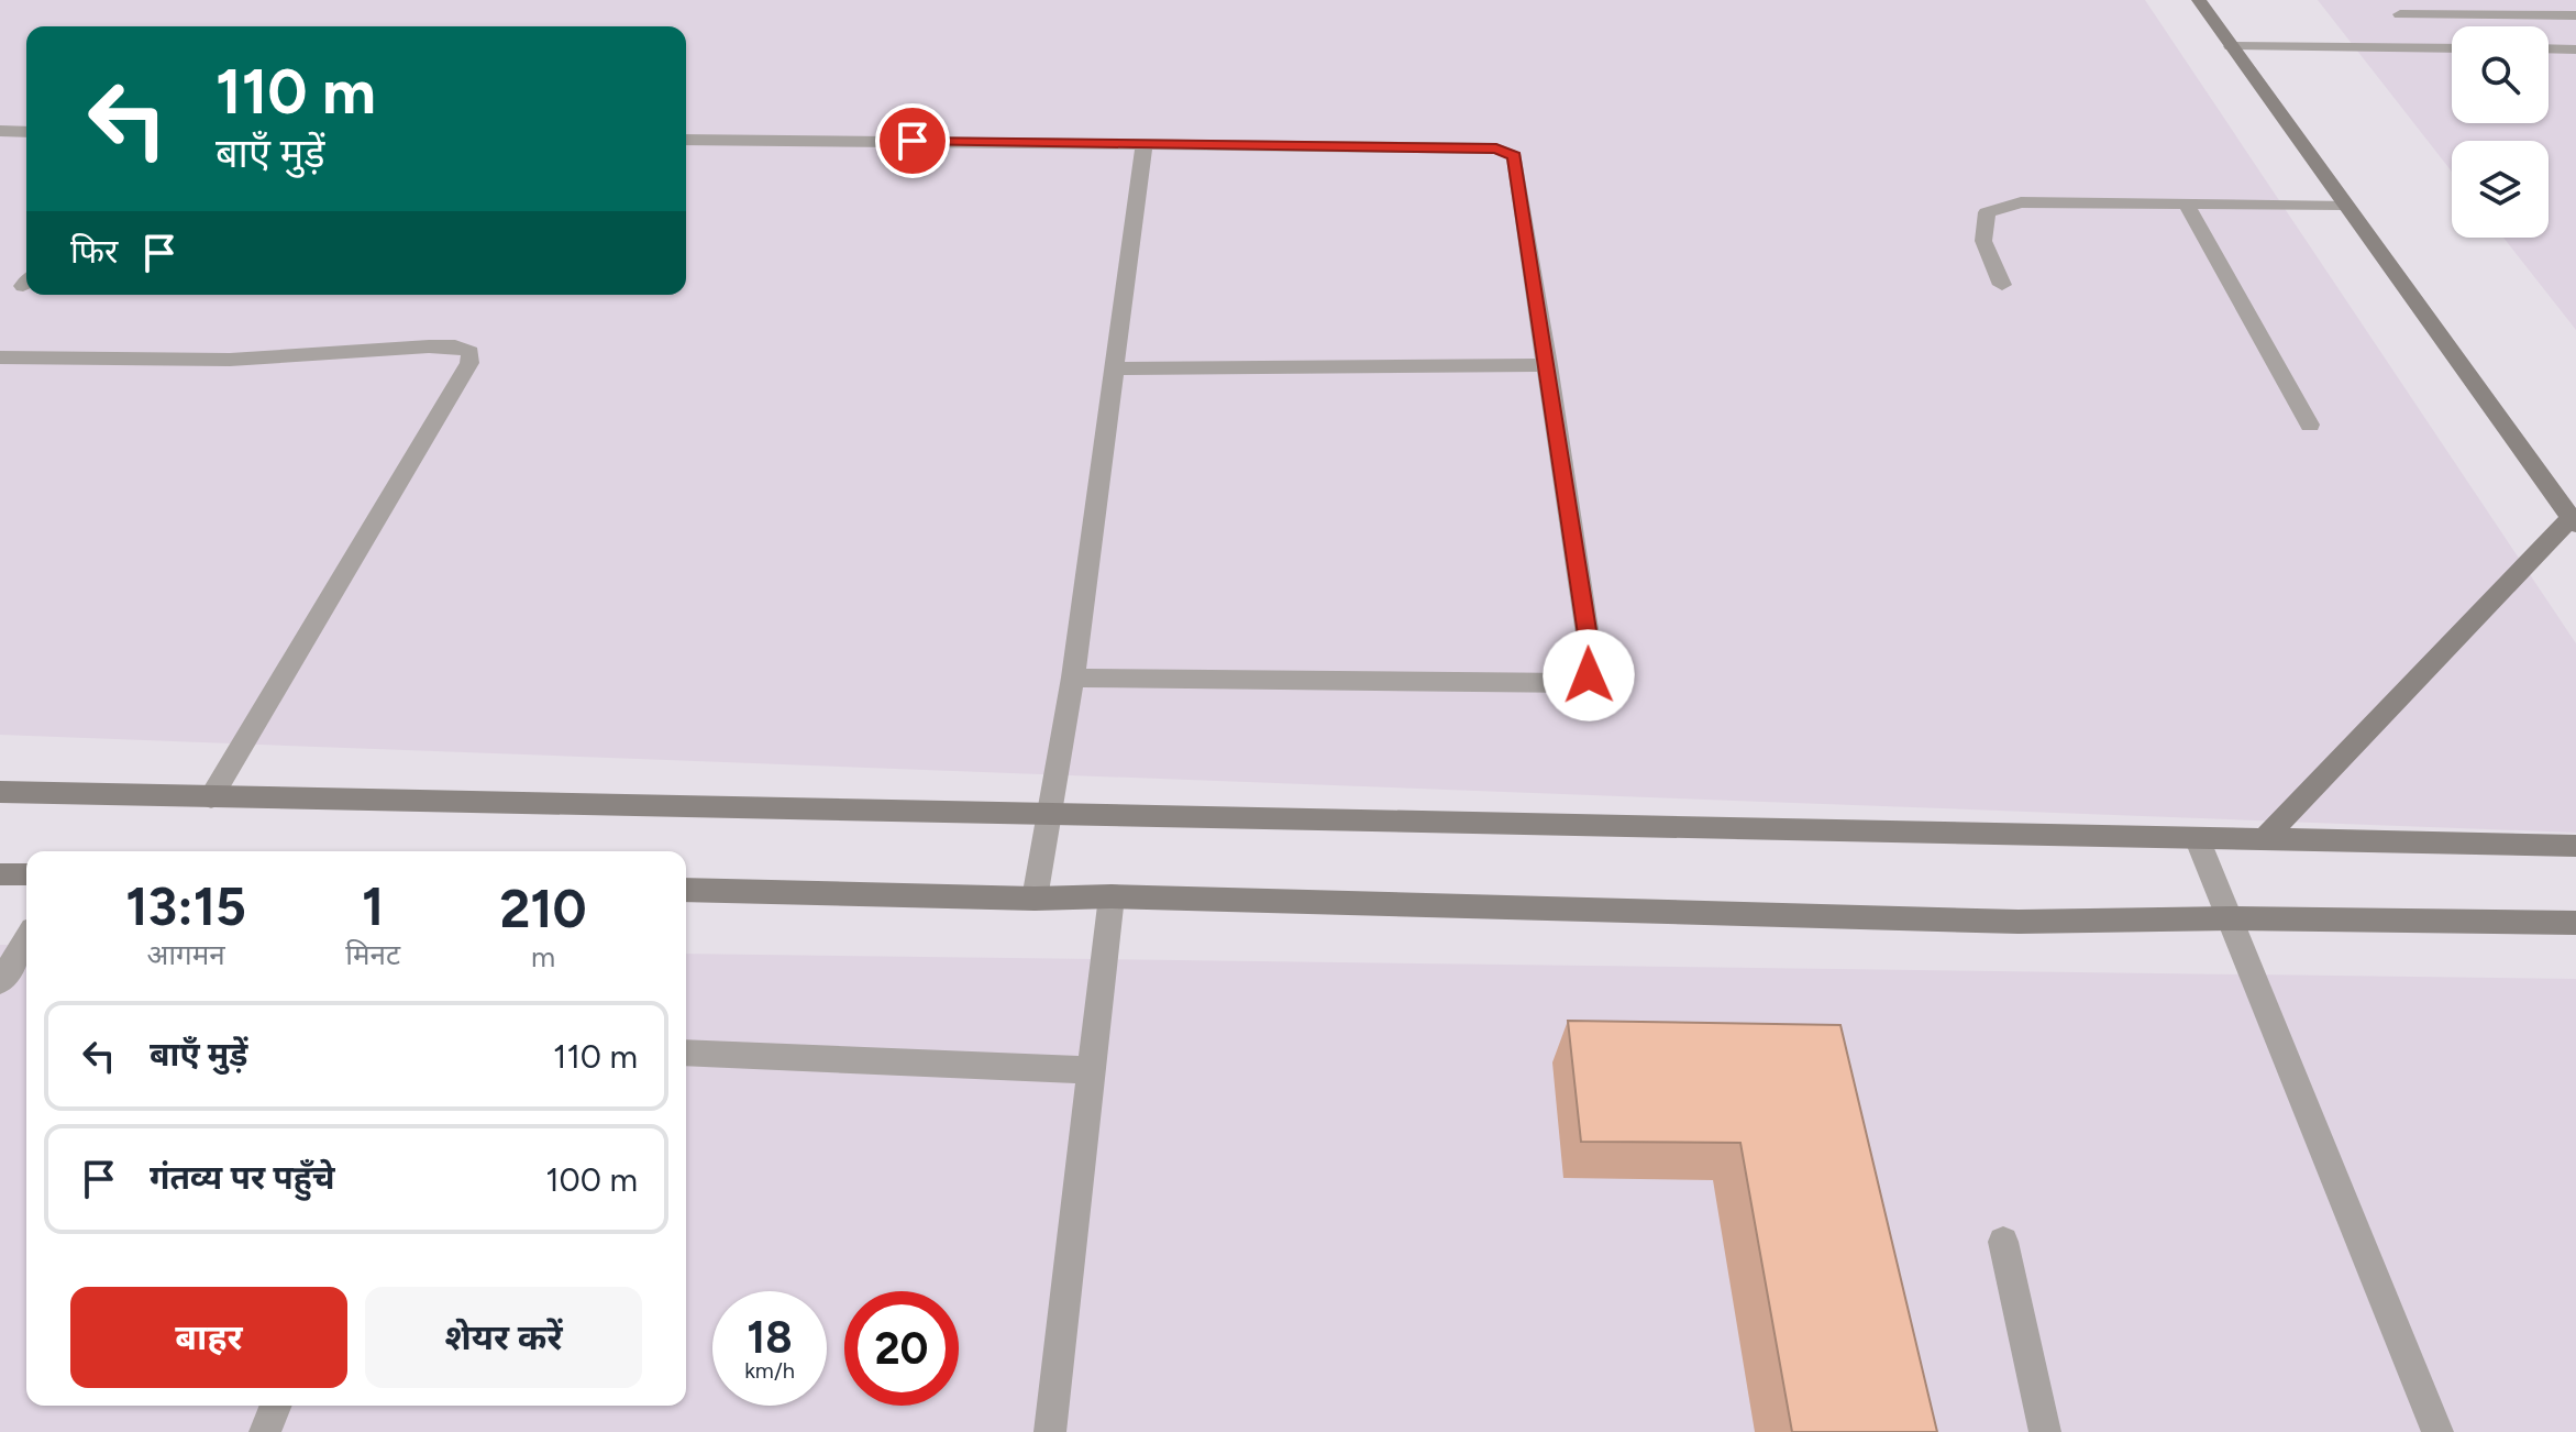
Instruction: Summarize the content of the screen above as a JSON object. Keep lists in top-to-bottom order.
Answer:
{
  "page": {
    "turn": ["110 m", "बाएँ मुड़ें"],
    "then": "फिर",
    "eta": [
      "13:15",
      "आगमन",
      "1",
      "मिनट",
      "210",
      "m"
    ],
    "list": [
      {
        "name": "बाएँ मुड़ें",
        "value": "110 m"
      },
      {
        "name": "गंतव्य पर पहुँचे",
        "value": "100 m"
      }
    ],
    "buttons": ["बाहर", "शेयर करें"],
    "speed": "18 km/h",
    "limit": "20"
  }
}
